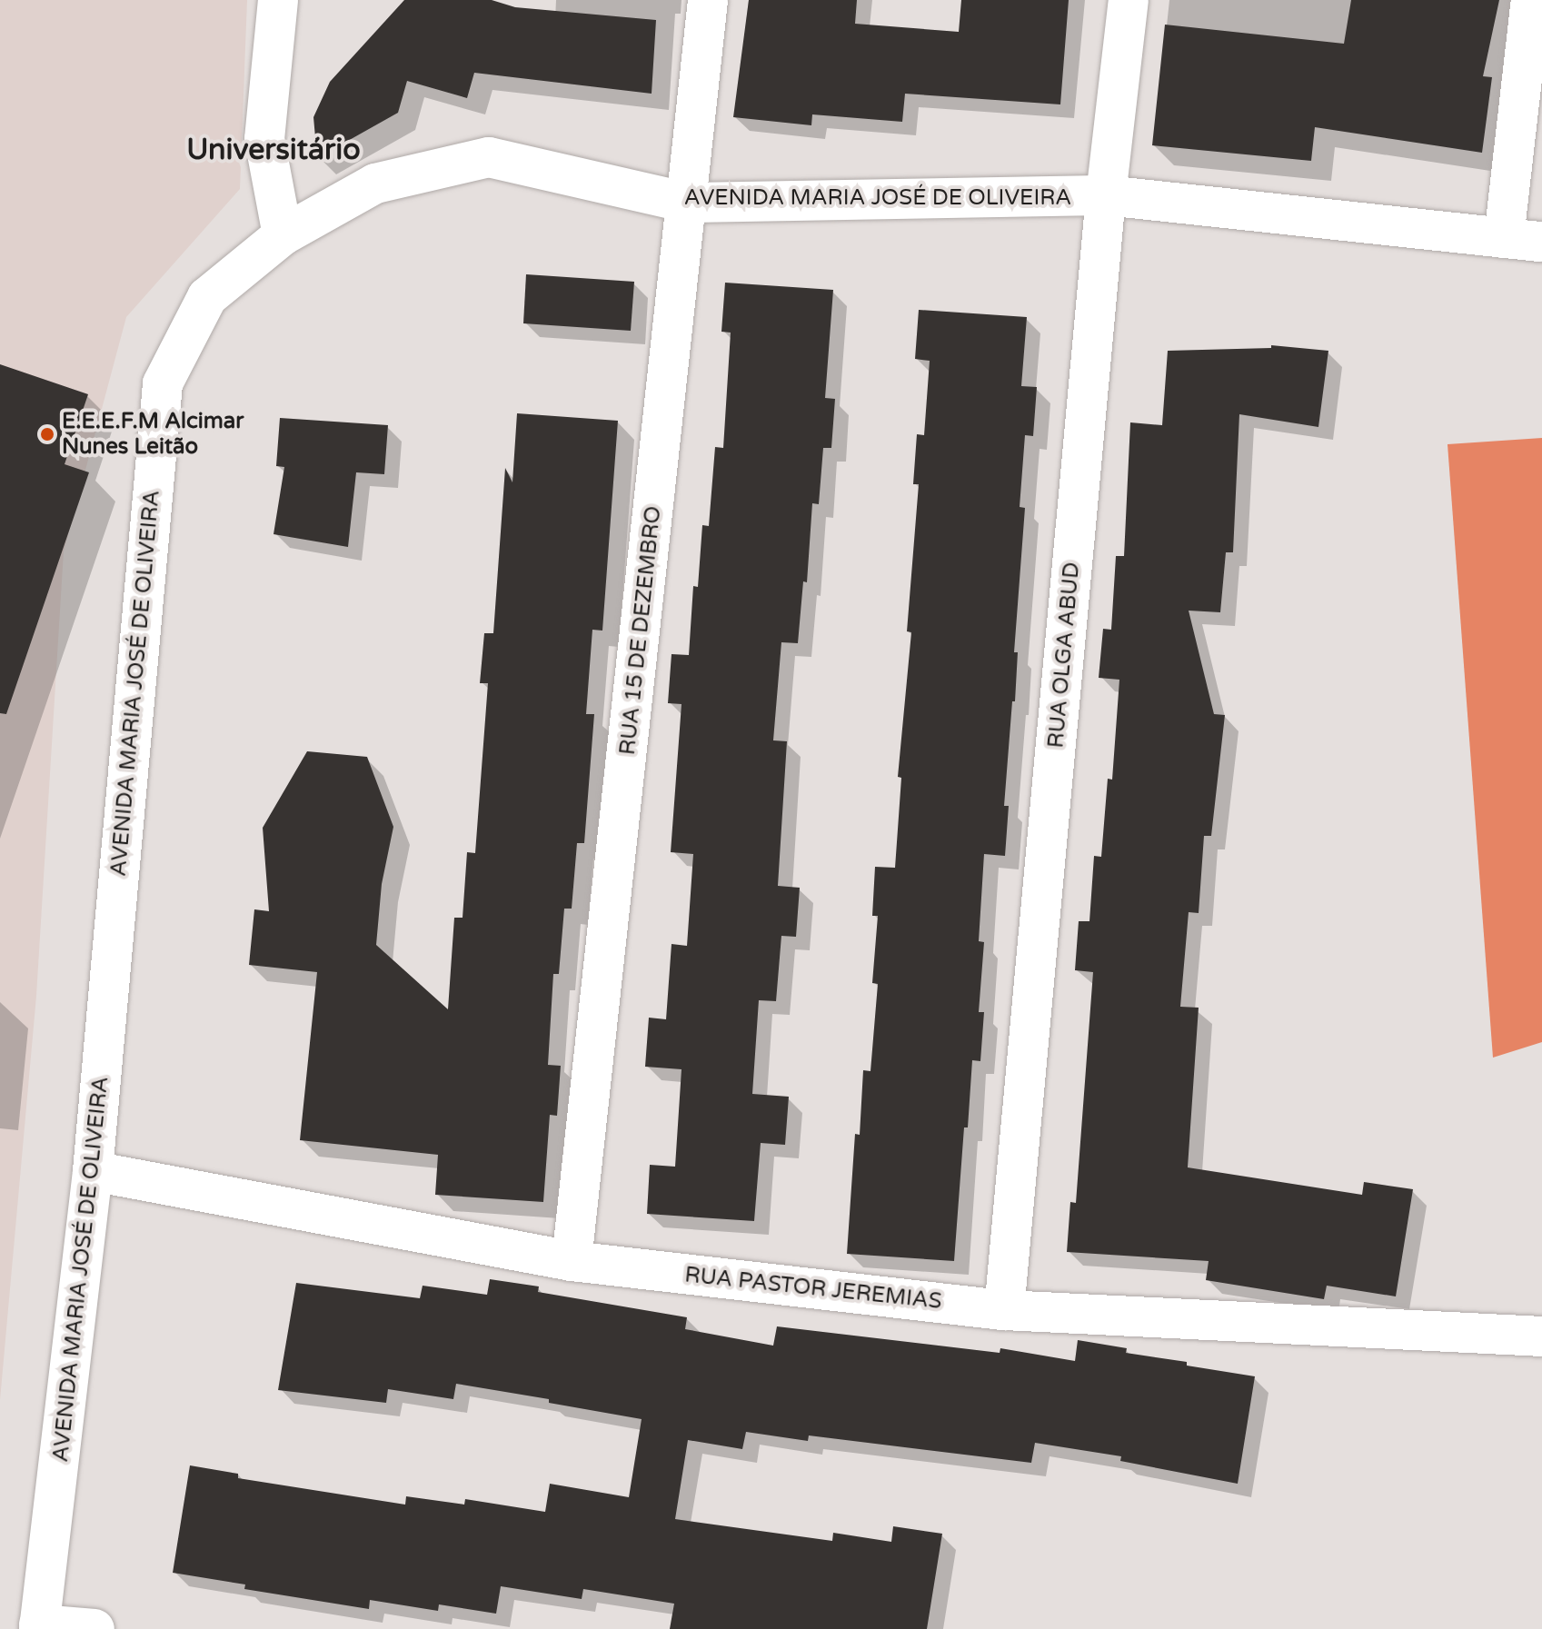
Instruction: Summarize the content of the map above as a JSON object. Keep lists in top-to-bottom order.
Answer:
{
  "streets": {
    "street": [
      "AVENIDA MARIA JOSÉ DE OLIVEIRA",
      "RUA 15 DE DEZEMBRO",
      "RUA OLGA ABUD",
      "RUA PASTOR JEREMIAS"
    ]
  },
  "crossings": [
    ["AVENIDA MARIA JOSÉ DE OLIVEIRA", "RUA 15 DE DEZEMBRO"],
    ["AVENIDA MARIA JOSÉ DE OLIVEIRA", "RUA OLGA ABUD"],
    ["AVENIDA MARIA JOSÉ DE OLIVEIRA", "RUA PASTOR JEREMIAS"],
    ["RUA 15 DE DEZEMBRO", "RUA PASTOR JEREMIAS"],
    ["RUA OLGA ABUD", "RUA PASTOR JEREMIAS"]
  ],
  "districts": ["Universitário"],
  "places": ["E.E.E.F.M Alcimar Nunes Leitão"]
}
